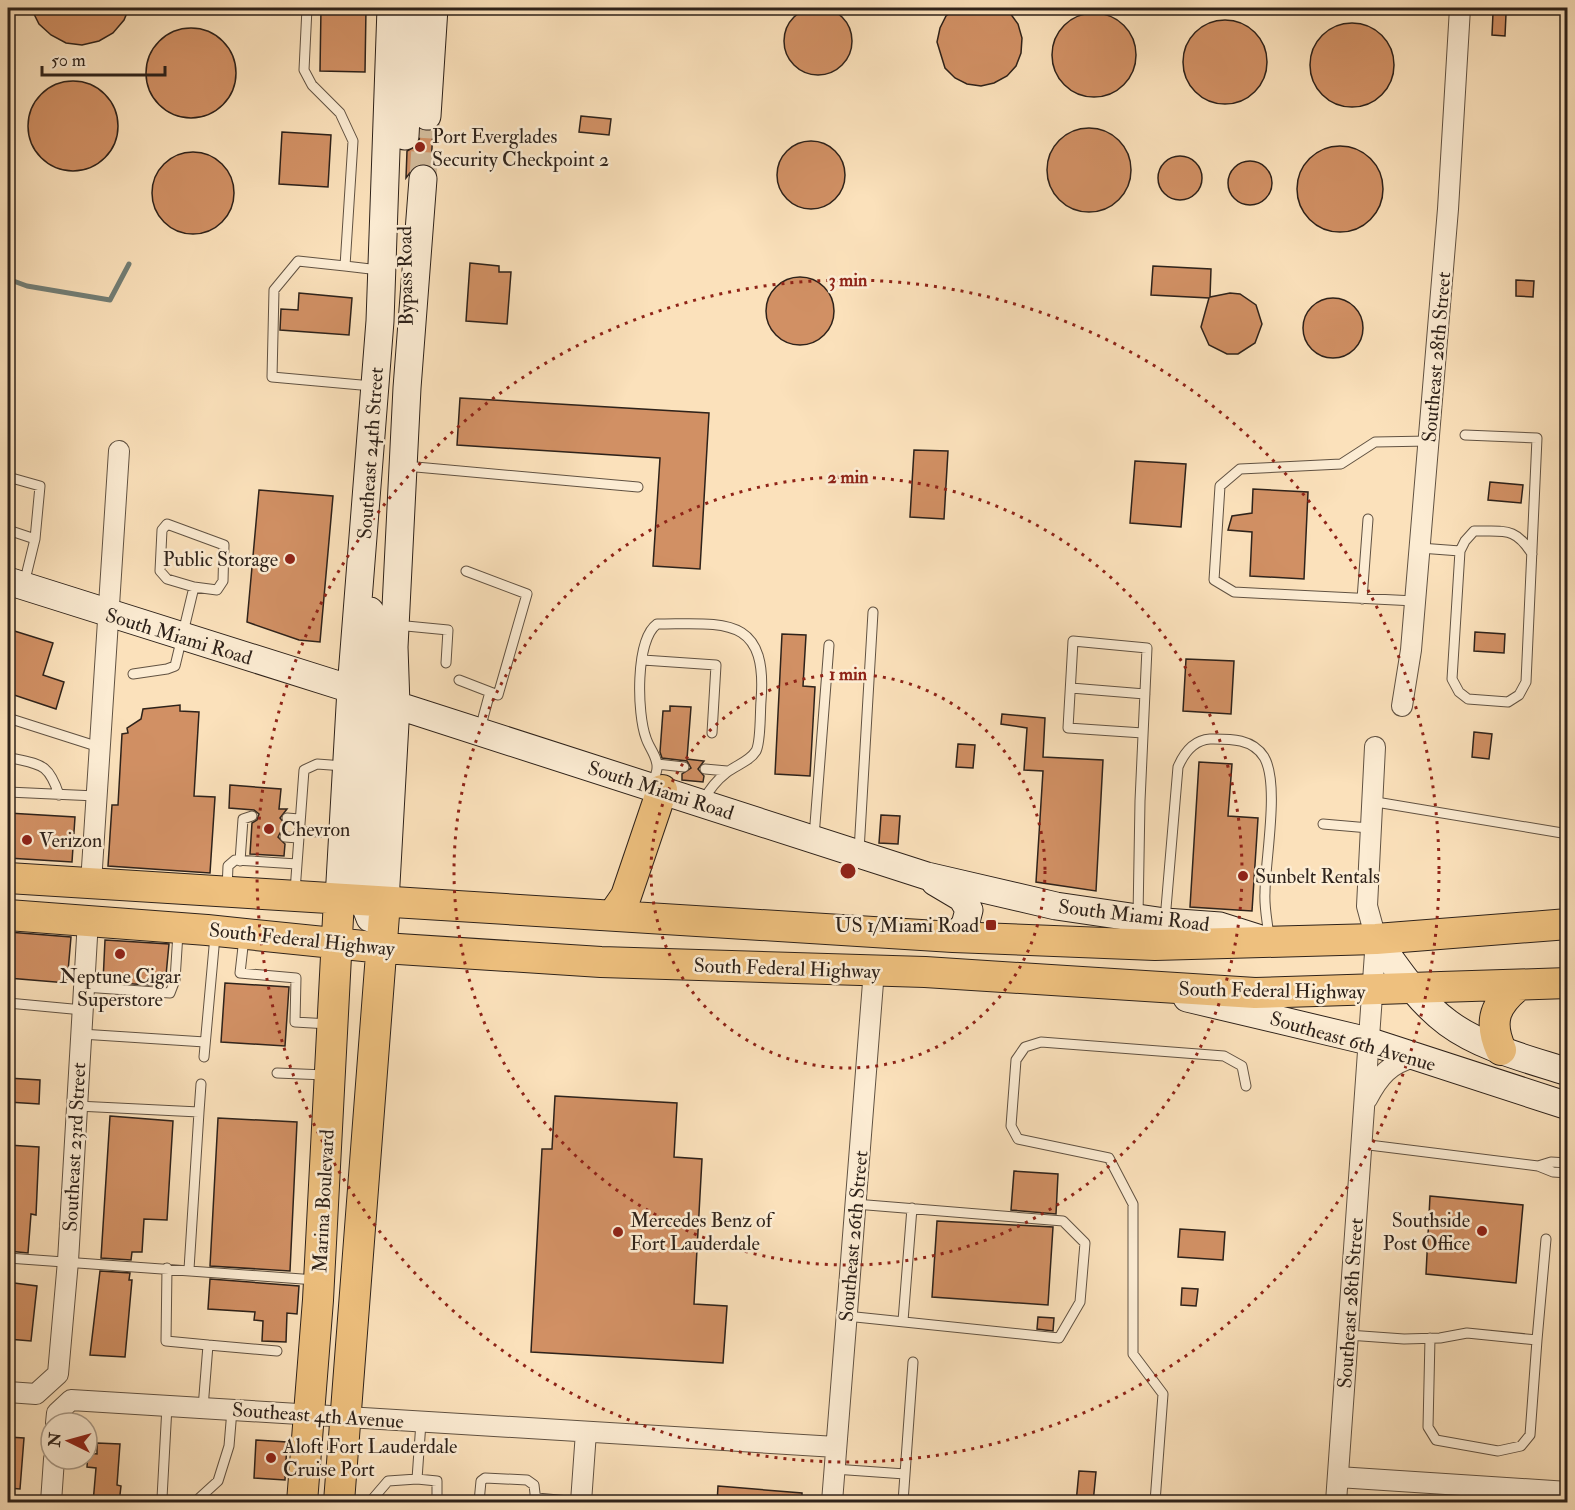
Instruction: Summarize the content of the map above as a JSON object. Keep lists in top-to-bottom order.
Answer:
{
  "streets": {
    "main road": ["South Federal Highway", "Marina Boulevard"],
    "street": [
      "Bypass Road",
      "Southeast 28th Street",
      "Southeast 24th Street",
      "South Miami Road",
      "Southeast 6th Avenue",
      "Southeast 23rd Street",
      "Southeast 26th Street",
      "Southeast 4th Avenue"
    ]
  },
  "crossings": [
    ["Bypass Road", "Southeast 24th Street"],
    ["Southeast 28th Street", "South Federal Highway"],
    ["Southeast 28th Street", "Southeast 6th Avenue"],
    ["Southeast 24th Street", "South Miami Road"],
    ["Southeast 24th Street", "South Federal Highway"],
    ["Southeast 24th Street", "Marina Boulevard"],
    ["South Miami Road", "South Federal Highway"],
    ["South Federal Highway", "Southeast 6th Avenue"],
    ["South Federal Highway", "Southeast 23rd Street"],
    ["South Federal Highway", "Marina Boulevard"],
    ["South Federal Highway", "Southeast 26th Street"],
    ["Marina Boulevard", "Southeast 4th Avenue"],
    ["Southeast 26th Street", "Southeast 4th Avenue"]
  ],
  "places": {
    "other": [
      "Port Everglades Security Checkpoint 2",
      "Public Storage",
      "Chevron",
      "Verizon",
      "Sunbelt Rentals",
      "Neptune Cigar Superstore",
      "Southside Post Office",
      "Mercedes Benz of Fort Lauderdale",
      "Aloft Fort Lauderdale Cruise Port"
    ],
    "transit": ["US 1/Miami Road"]
  },
  "scale_bar": "50 m",
  "north": "left",
  "rings": ["3 min", "2 min", "1 min"]
}
